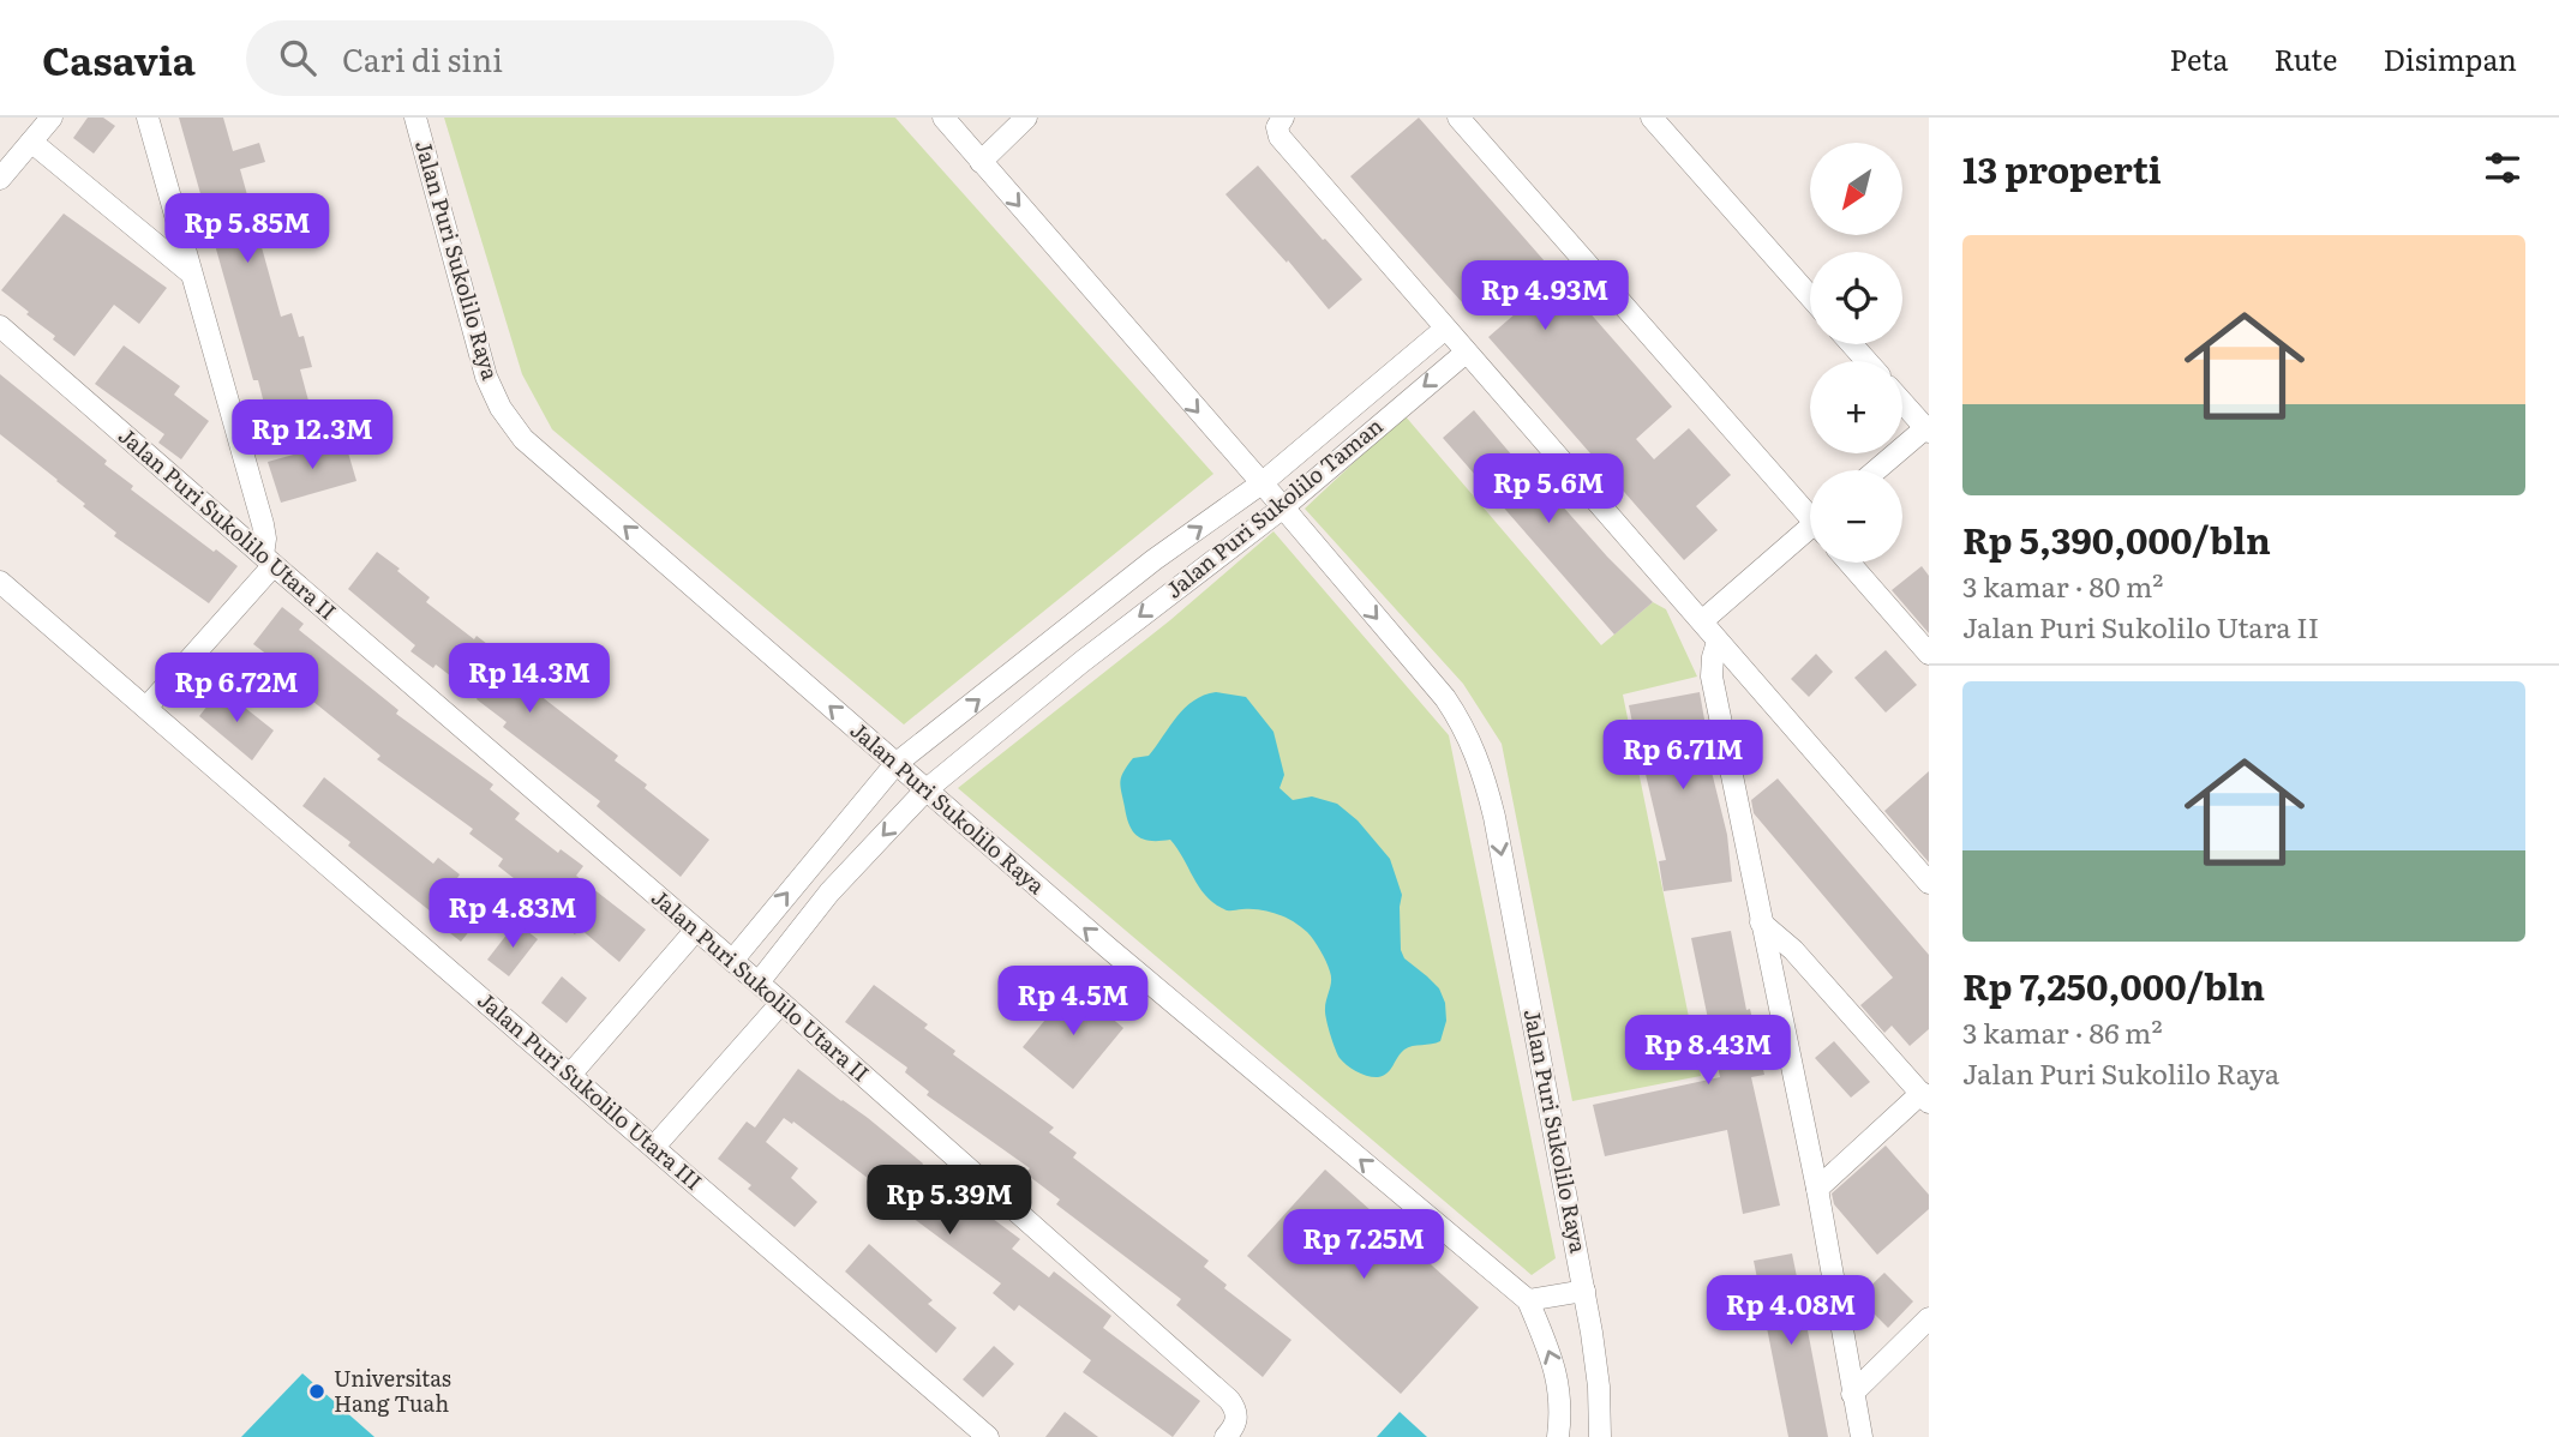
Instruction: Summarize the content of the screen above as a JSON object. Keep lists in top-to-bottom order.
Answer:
{
  "streets": {
    "street": [
      "Jalan Puri Sukolilo Raya",
      "Jalan Puri Sukolilo Taman",
      "Jalan Puri Sukolilo Utara II",
      "Jalan Puri Sukolilo Utara III"
    ]
  },
  "crossings": [
    ["Jalan Puri Sukolilo Raya", "Jalan Puri Sukolilo Taman"],
    ["Jalan Puri Sukolilo Taman", "Jalan Puri Sukolilo Utara II"]
  ],
  "places": ["Universitas Hang Tuah"],
  "north": "bottom left",
  "page": {
    "header": "Casavia",
    "search": "Cari di sini",
    "nav": ["Peta", "Rute", "Disimpan"],
    "heading": "13 properti",
    "map_buttons": ["+", "−"],
    "price": [
      "Rp 5.85M",
      "Rp 4.93M",
      "Rp 12.3M",
      "Rp 5.6M",
      "Rp 14.3M",
      "Rp 6.72M",
      "Rp 6.71M",
      "Rp 4.83M",
      "Rp 4.5M",
      "Rp 8.43M",
      "Rp 5.39M",
      "Rp 7.25M",
      "Rp 4.08M"
    ],
    "list": [
      {
        "name": "Rp 5,390,000/bln",
        "note": "3 kamar · 80 m² · Jalan Puri Sukolilo Utara II"
      },
      {
        "name": "Rp 7,250,000/bln",
        "note": "3 kamar · 86 m² · Jalan Puri Sukolilo Raya"
      }
    ]
  }
}
